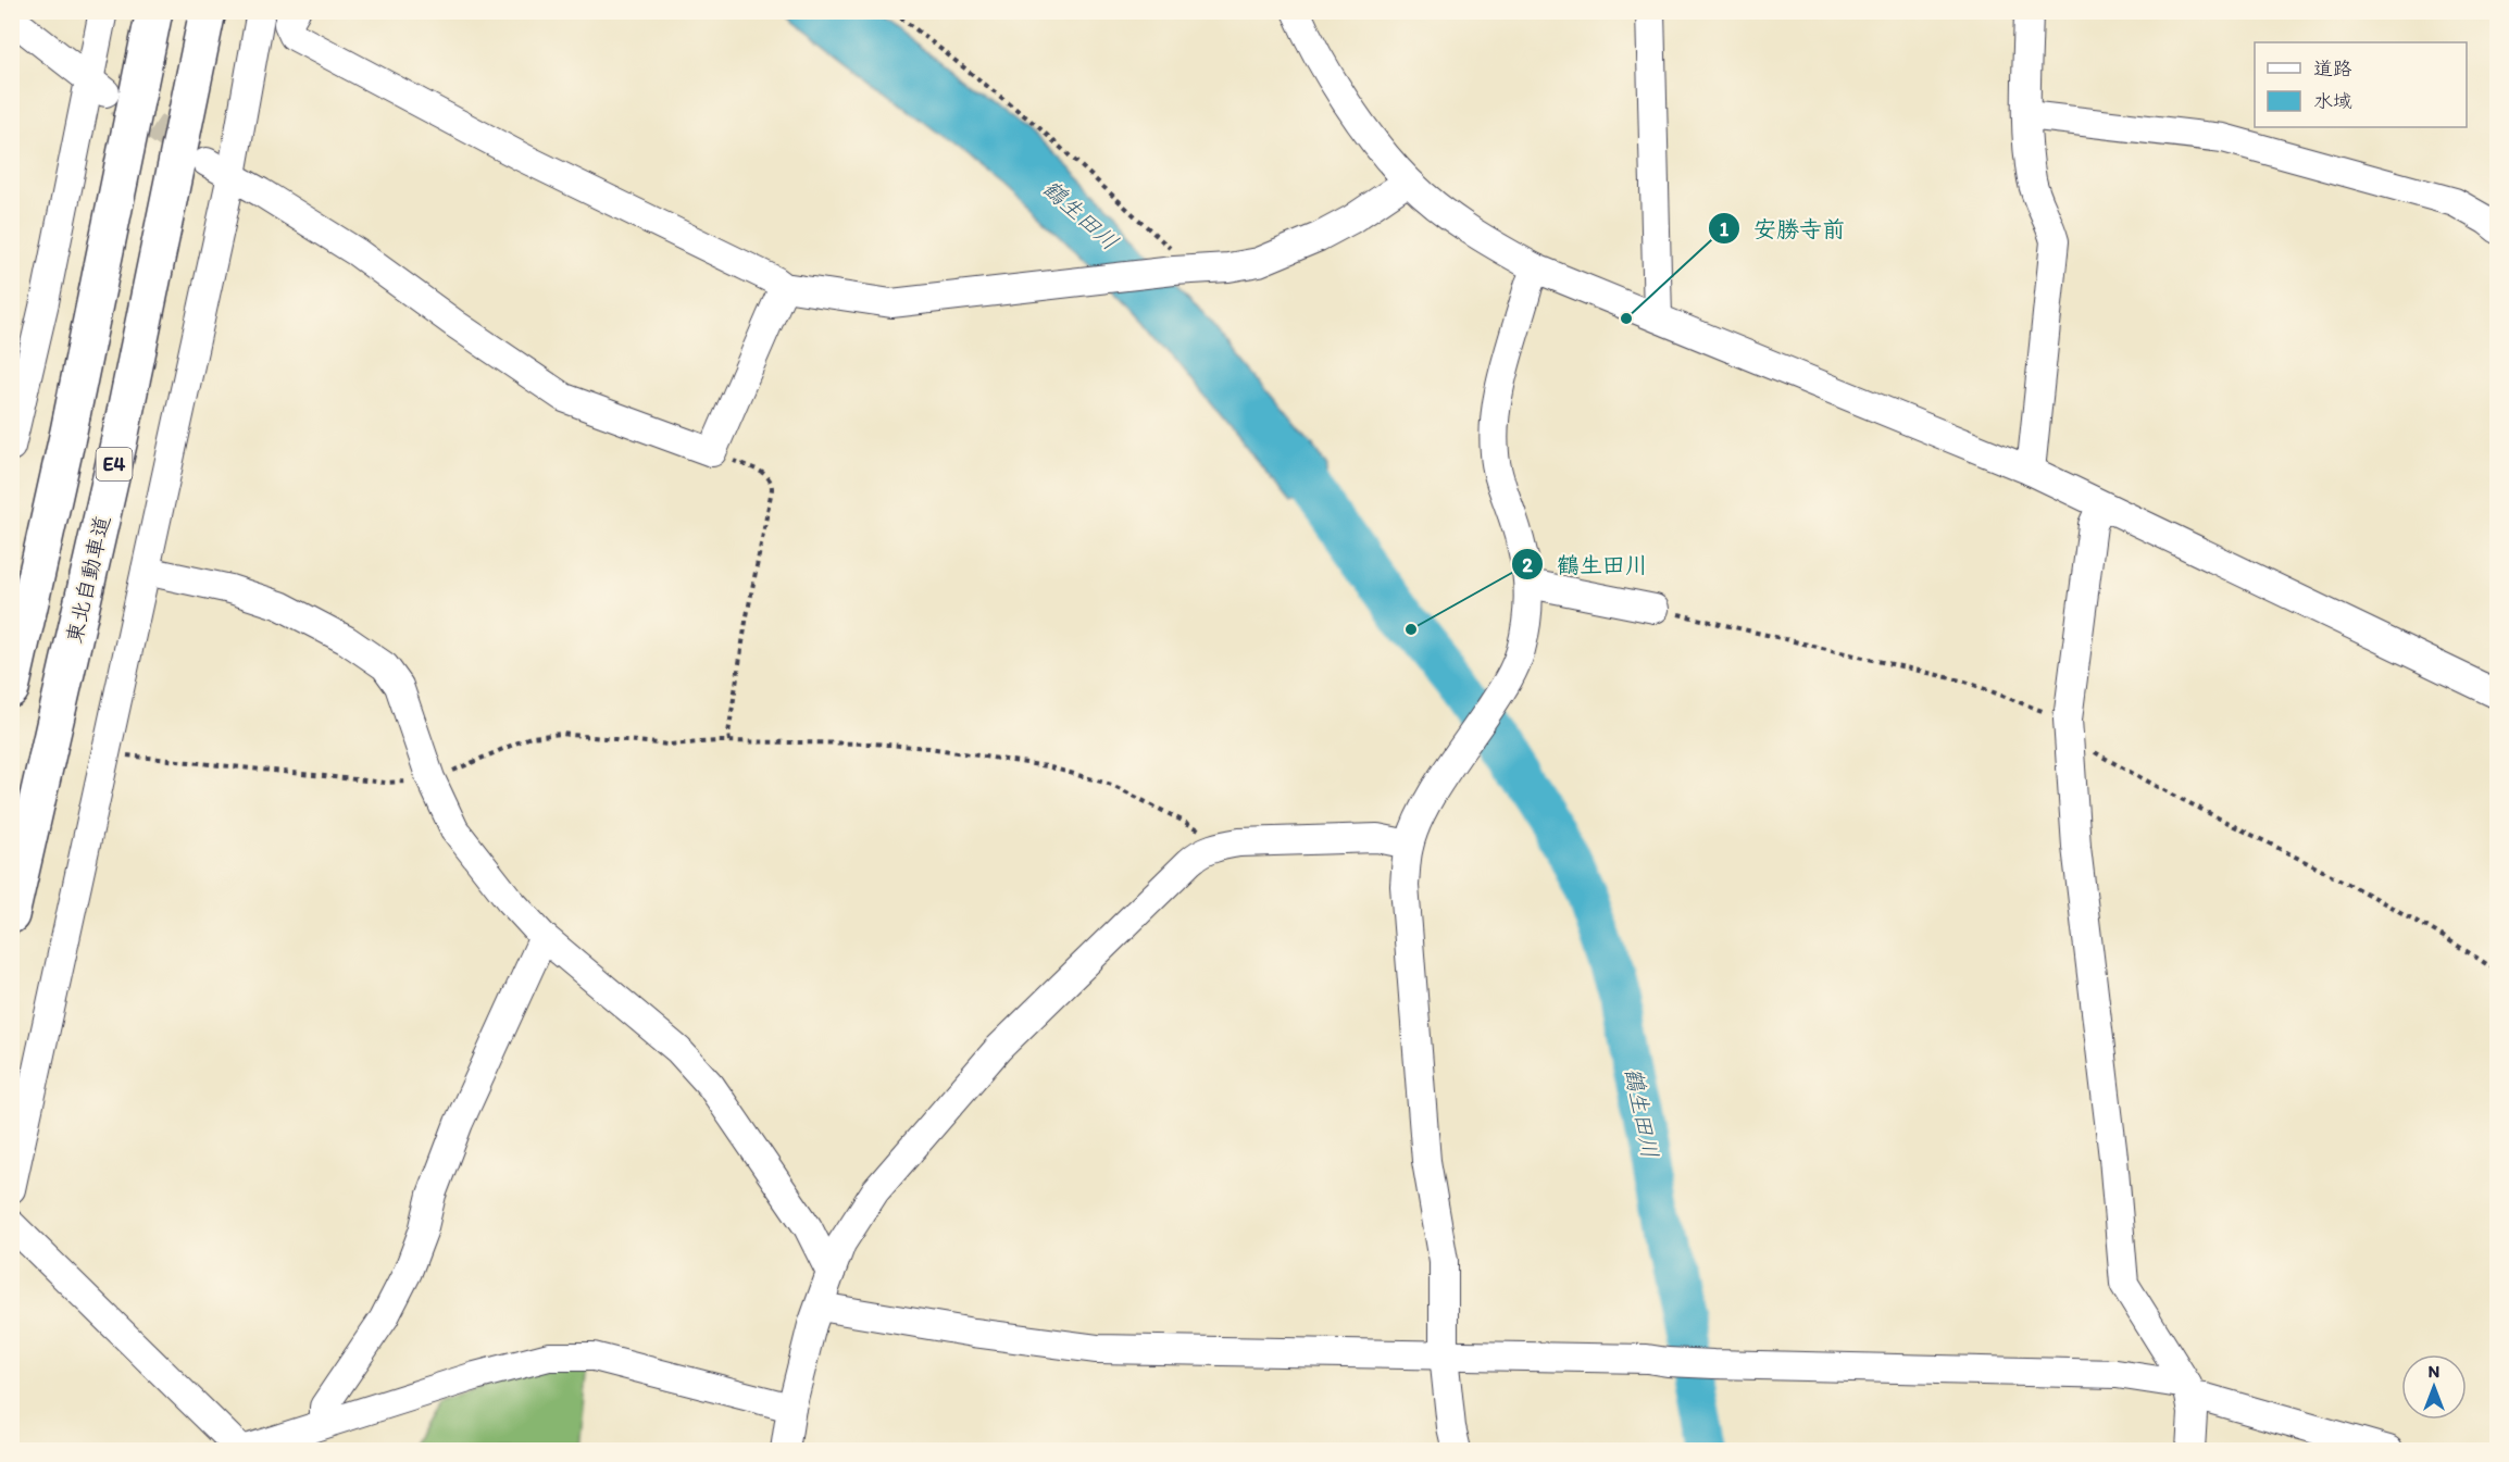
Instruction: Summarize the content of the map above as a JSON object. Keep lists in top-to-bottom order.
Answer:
{
  "streets": {
    "highway": ["E4", "東北自動車道"]
  },
  "water": ["鶴生田川"],
  "places": ["安勝寺前", "鶴生田川"],
  "legend": ["道路", "水域"],
  "north": "top"
}
